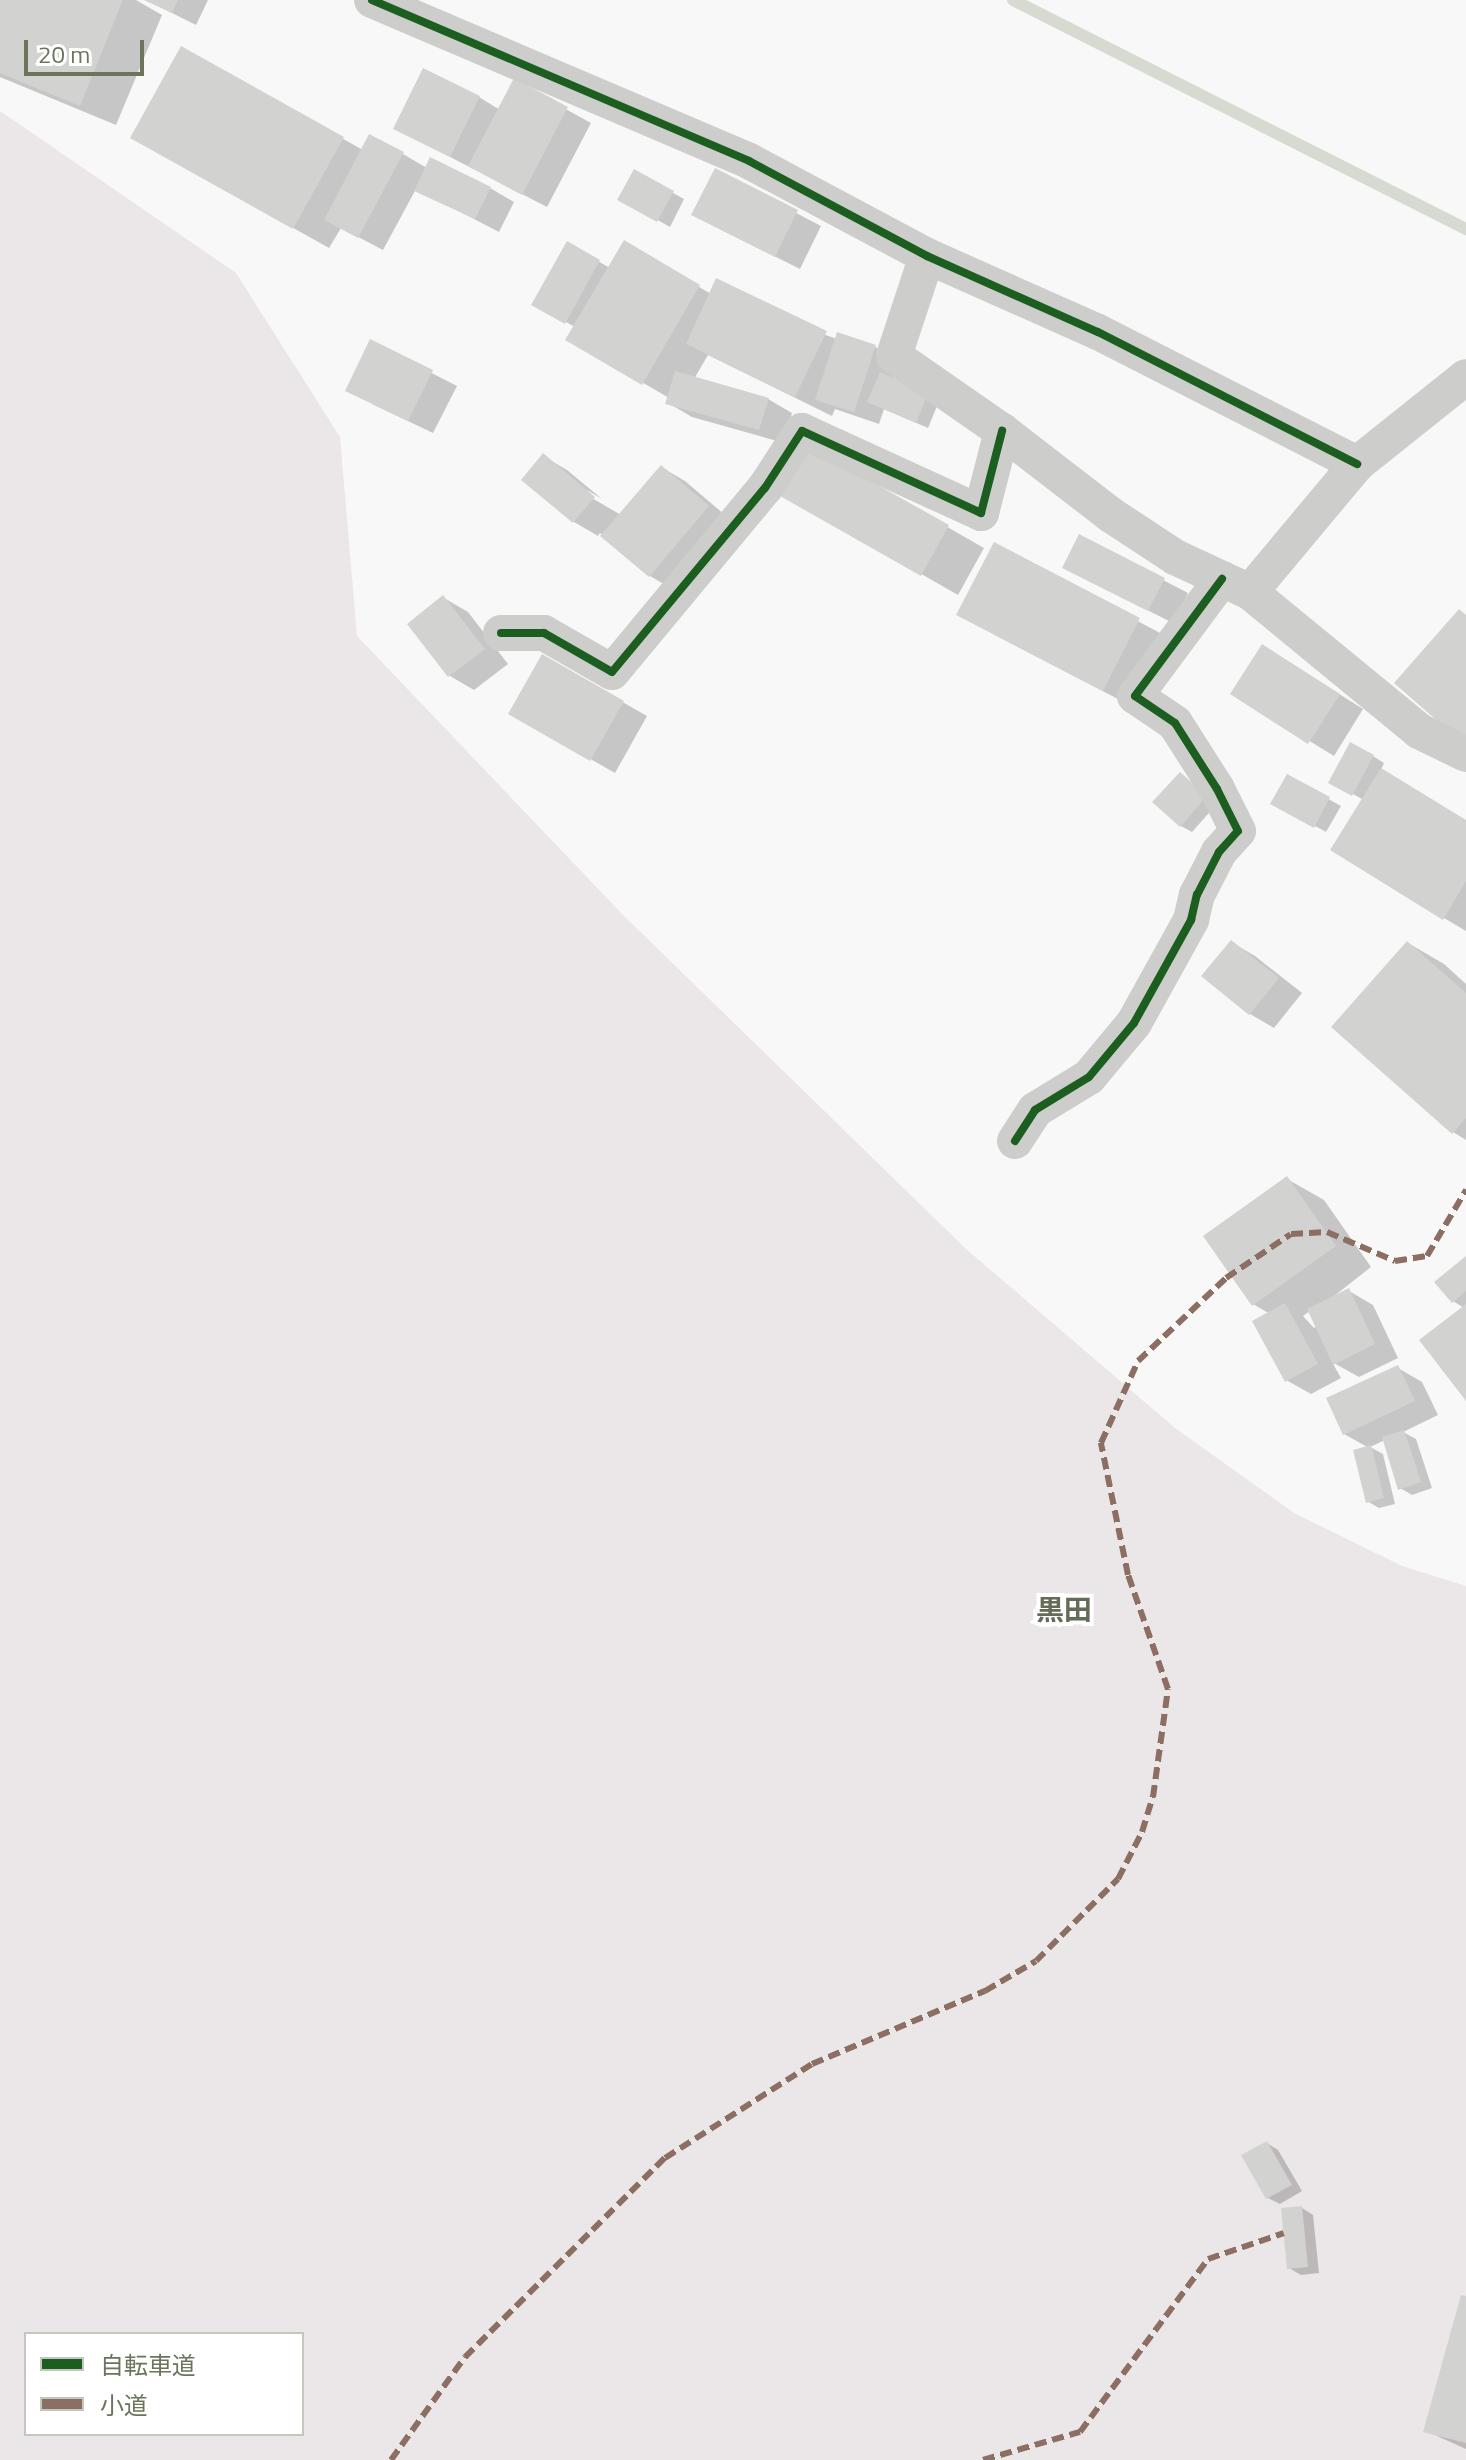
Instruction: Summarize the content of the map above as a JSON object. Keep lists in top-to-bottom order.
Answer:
{
  "districts": ["黒田"],
  "legend": ["自転車道", "小道"],
  "scale_bar": "20 m"
}
